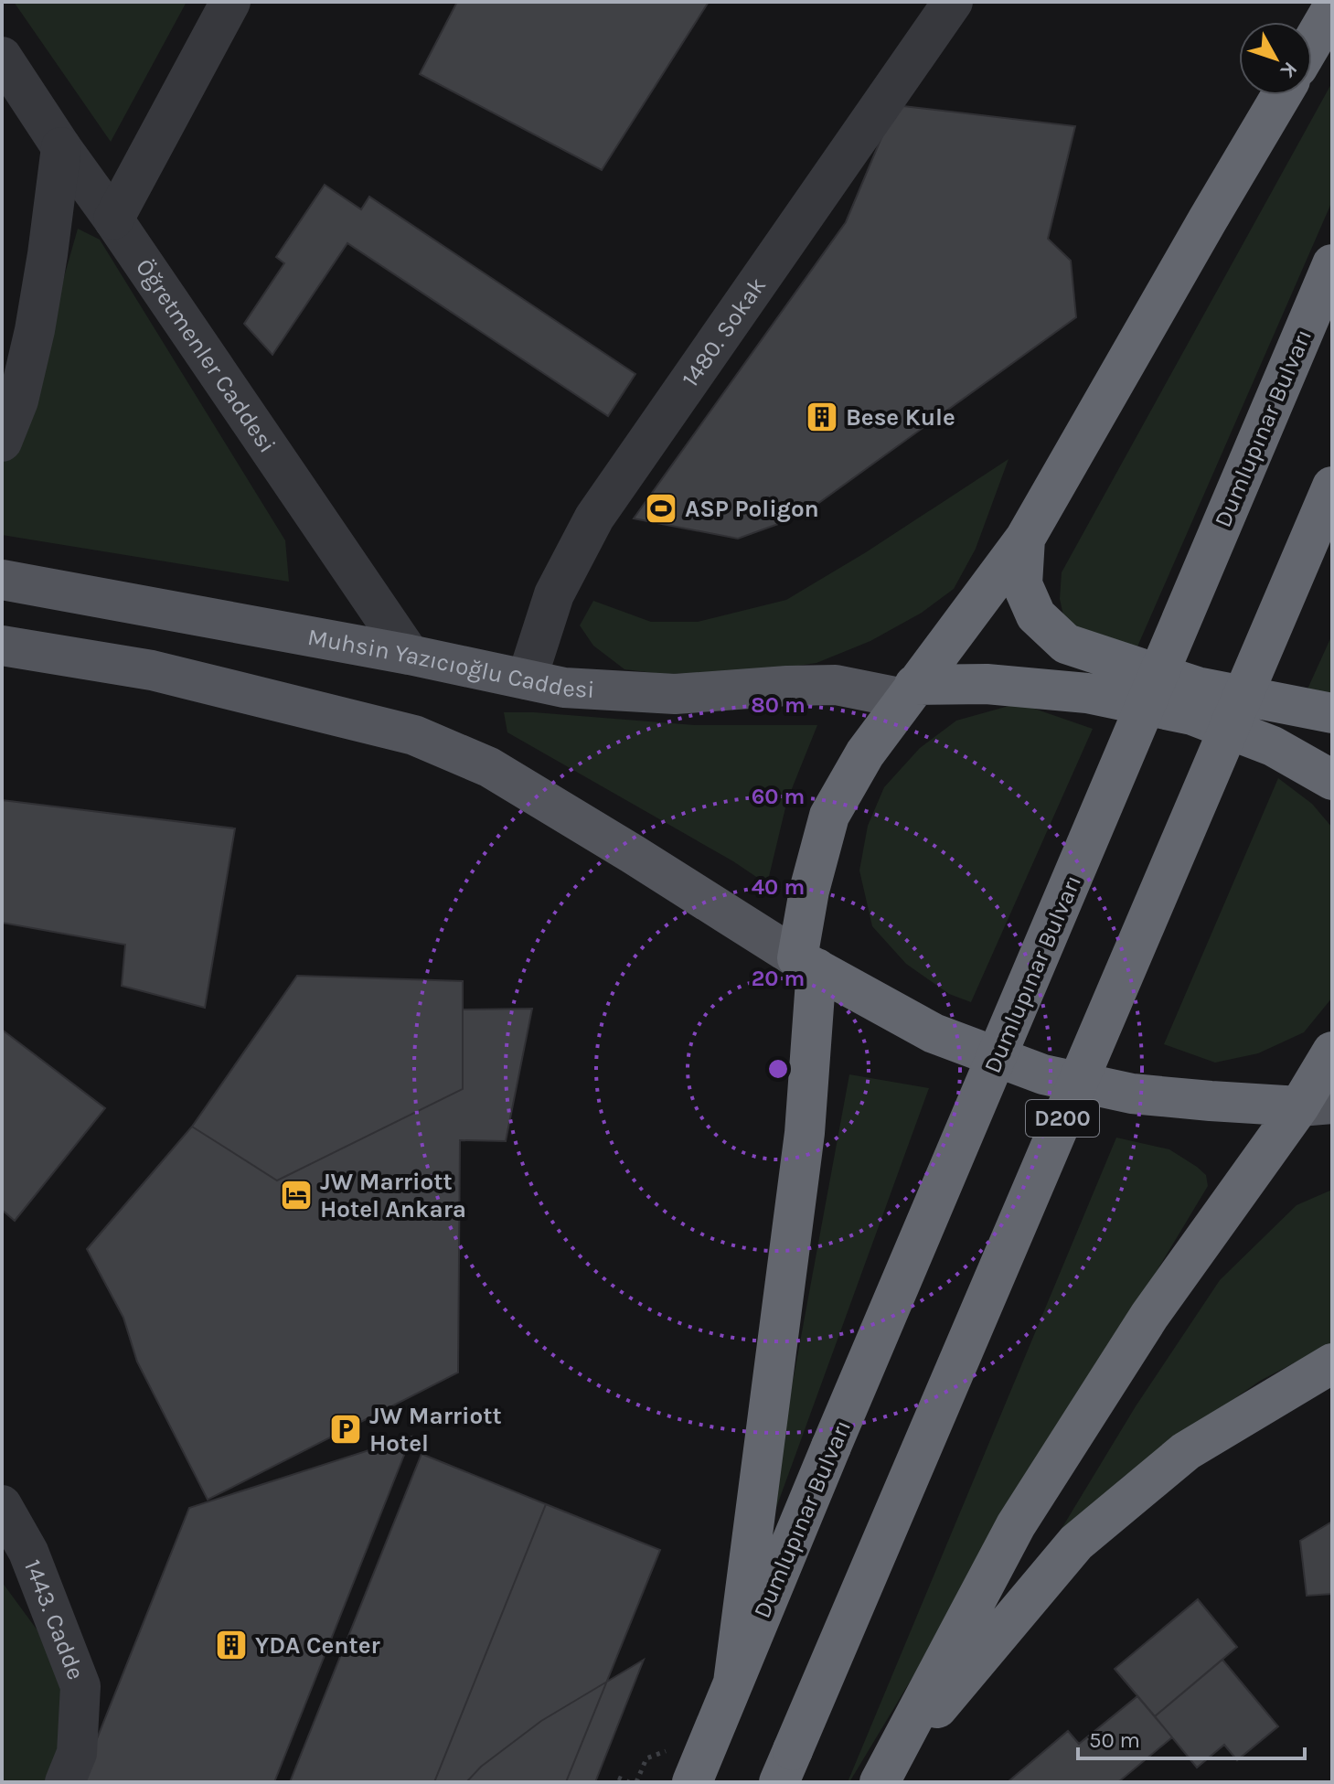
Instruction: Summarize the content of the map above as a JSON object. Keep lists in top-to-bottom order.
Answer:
{
  "streets": {
    "highway": ["Dumlupınar Bulvarı", "D200"],
    "main road": ["Muhsin Yazıcıoğlu Caddesi"],
    "street": ["1480. Sokak", "Öğretmenler Caddesi", "1443. Cadde"]
  },
  "crossings": [
    ["1480. Sokak", "Muhsin Yazıcıoğlu Caddesi"],
    ["Öğretmenler Caddesi", "Muhsin Yazıcıoğlu Caddesi"],
    ["Dumlupınar Bulvarı", "Muhsin Yazıcıoğlu Caddesi"]
  ],
  "places": {
    "building": ["Bese Kule", "YDA Center"],
    "sports": ["ASP Poligon"],
    "hotel": ["JW Marriott Hotel Ankara"],
    "parking": ["JW Marriott Hotel"]
  },
  "scale_bar": "50 m",
  "north": "bottom right",
  "rings": [
    "80 m",
    "60 m",
    "40 m",
    "20 m"
  ]
}
